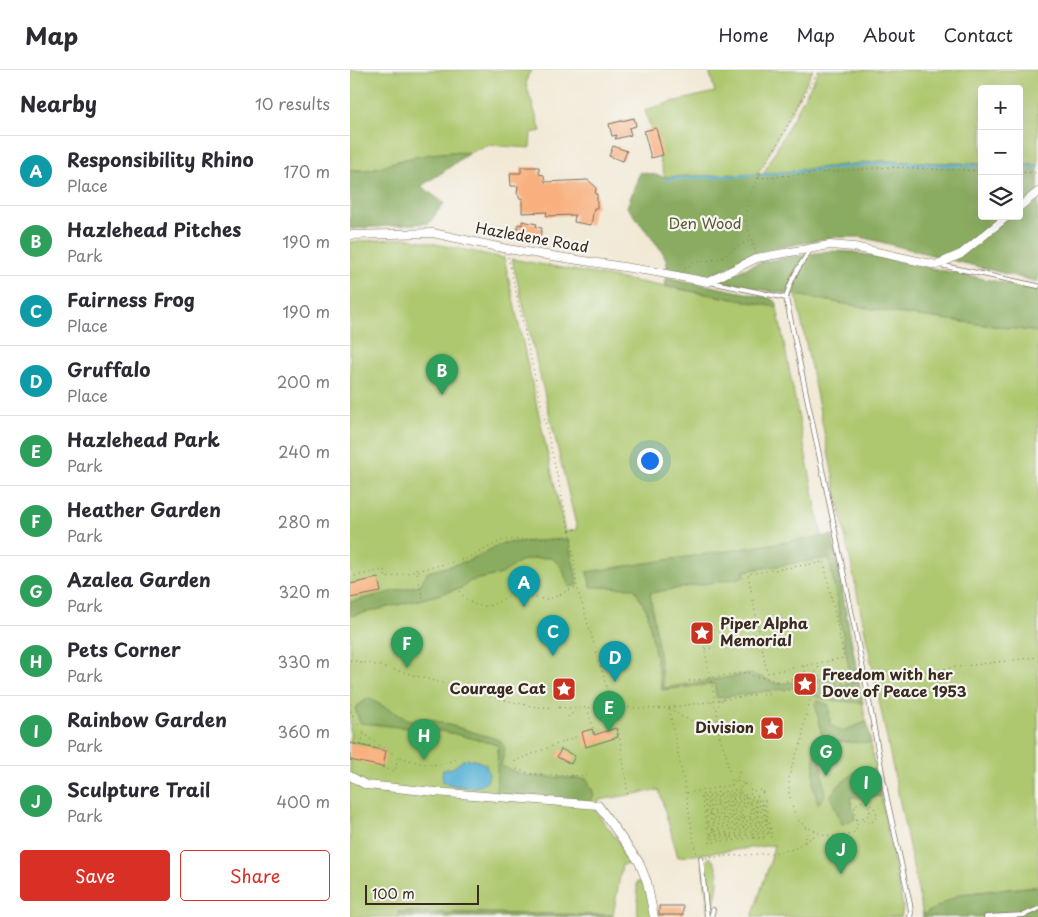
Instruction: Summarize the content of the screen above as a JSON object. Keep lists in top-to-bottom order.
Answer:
{
  "streets": {
    "street": ["Hazledene Road"]
  },
  "parks": ["Den Wood"],
  "places": {
    "place": [
      "Piper Alpha Memorial",
      "Freedom with her Dove of Peace 1953",
      "Courage Cat",
      "Division"
    ]
  },
  "scale_bar": "100 m",
  "page": {
    "header": "Map",
    "nav": [
      "Home",
      "Map",
      "About",
      "Contact"
    ],
    "heading": ["Nearby", "10 results"],
    "map_buttons": ["+", "−"],
    "list": [
      {
        "mark": "A",
        "name": "Responsibility Rhino",
        "note": "Place",
        "value": "170 m"
      },
      {
        "mark": "B",
        "name": "Hazlehead Pitches",
        "note": "Park",
        "value": "190 m"
      },
      {
        "mark": "C",
        "name": "Fairness Frog",
        "note": "Place",
        "value": "190 m"
      },
      {
        "mark": "D",
        "name": "Gruffalo",
        "note": "Place",
        "value": "200 m"
      },
      {
        "mark": "E",
        "name": "Hazlehead Park",
        "note": "Park",
        "value": "240 m"
      },
      {
        "mark": "F",
        "name": "Heather Garden",
        "note": "Park",
        "value": "280 m"
      },
      {
        "mark": "G",
        "name": "Azalea Garden",
        "note": "Park",
        "value": "320 m"
      },
      {
        "mark": "H",
        "name": "Pets Corner",
        "note": "Park",
        "value": "330 m"
      },
      {
        "mark": "I",
        "name": "Rainbow Garden",
        "note": "Park",
        "value": "360 m"
      },
      {
        "mark": "J",
        "name": "Sculpture Trail",
        "note": "Park",
        "value": "400 m"
      }
    ],
    "pins": [
      "B",
      "A",
      "C",
      "F",
      "D",
      "E",
      "H",
      "G",
      "I",
      "J"
    ],
    "buttons": ["Save", "Share"],
    "scale": "100 m"
  }
}
